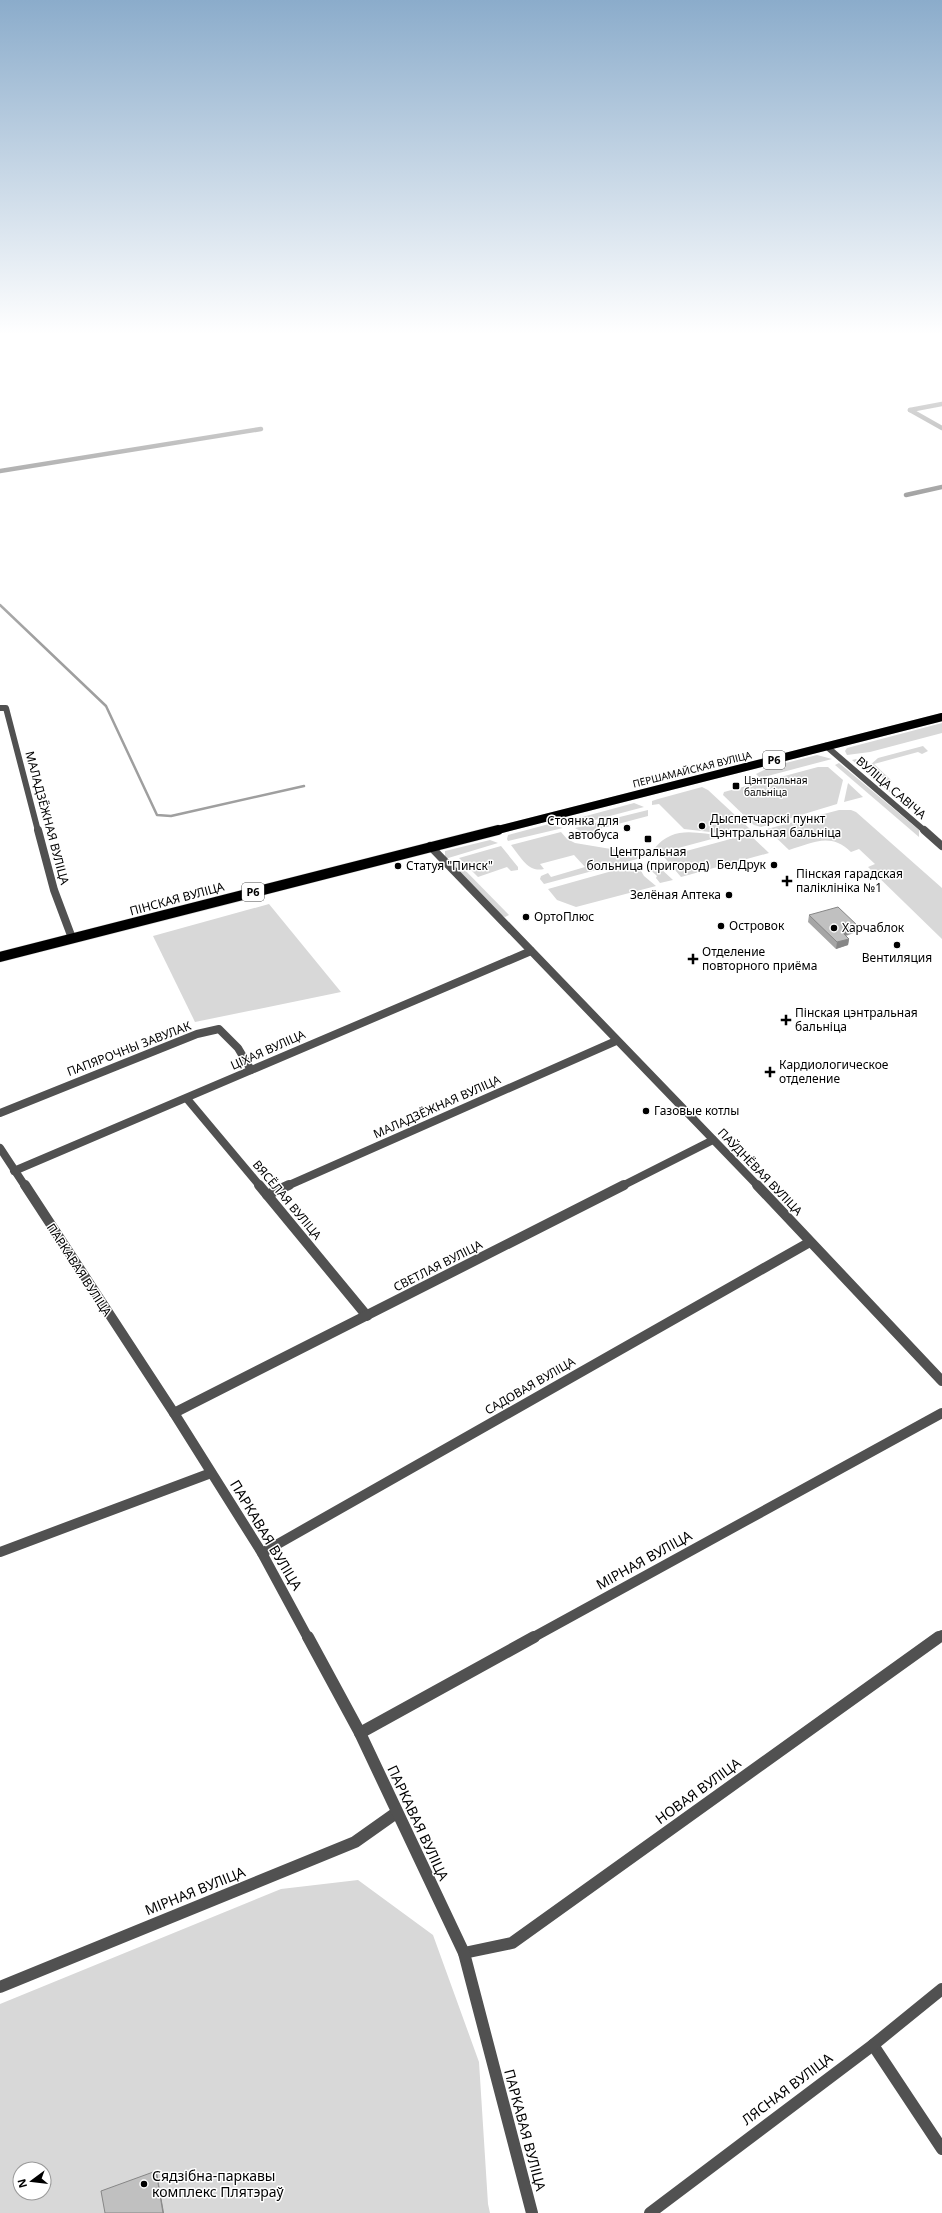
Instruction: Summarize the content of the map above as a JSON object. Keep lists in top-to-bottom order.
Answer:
{
  "streets": {
    "main road": ["Р6", "ПЕРШАМАЙСКАЯ ВУЛІЦА", "ПІНСКАЯ ВУЛІЦА"],
    "street": [
      "ВУЛІЦА САВІЧА",
      "МАЛАДЗЁЖНАЯ ВУЛІЦА",
      "ПАПЯРОЧНЫ ЗАВУЛАК",
      "ЦІХАЯ ВУЛІЦА",
      "ПАЎДНЁВАЯ ВУЛІЦА",
      "ВЯСЁЛАЯ ВУЛІЦА",
      "СВЕТЛАЯ ВУЛІЦА",
      "ПАРКАВАЯ ВУЛІЦА",
      "САДОВАЯ ВУЛІЦА",
      "МІРНАЯ ВУЛІЦА",
      "НОВАЯ ВУЛІЦА",
      "ЛЯСНАЯ ВУЛІЦА"
    ]
  },
  "crossings": [
    ["ПЕРШАМАЙСКАЯ ВУЛІЦА", "ВУЛІЦА САВІЧА"],
    ["ПЕРШАМАЙСКАЯ ВУЛІЦА", "ПІНСКАЯ ВУЛІЦА"],
    ["ПЕРШАМАЙСКАЯ ВУЛІЦА", "ПАЎДНЁВАЯ ВУЛІЦА"],
    ["МАЛАДЗЁЖНАЯ ВУЛІЦА", "ПІНСКАЯ ВУЛІЦА"],
    ["МАЛАДЗЁЖНАЯ ВУЛІЦА", "ПАЎДНЁВАЯ ВУЛІЦА"],
    ["МАЛАДЗЁЖНАЯ ВУЛІЦА", "ВЯСЁЛАЯ ВУЛІЦА"],
    ["ПІНСКАЯ ВУЛІЦА", "ПАЎДНЁВАЯ ВУЛІЦА"],
    ["ПАПЯРОЧНЫ ЗАВУЛАК", "ЦІХАЯ ВУЛІЦА"],
    ["ЦІХАЯ ВУЛІЦА", "ПАЎДНЁВАЯ ВУЛІЦА"],
    ["ЦІХАЯ ВУЛІЦА", "ВЯСЁЛАЯ ВУЛІЦА"],
    ["ЦІХАЯ ВУЛІЦА", "ПАРКАВАЯ ВУЛІЦА"],
    ["ПАЎДНЁВАЯ ВУЛІЦА", "СВЕТЛАЯ ВУЛІЦА"],
    ["ПАЎДНЁВАЯ ВУЛІЦА", "САДОВАЯ ВУЛІЦА"],
    ["ВЯСЁЛАЯ ВУЛІЦА", "СВЕТЛАЯ ВУЛІЦА"],
    ["СВЕТЛАЯ ВУЛІЦА", "ПАРКАВАЯ ВУЛІЦА"],
    ["ПАРКАВАЯ ВУЛІЦА", "САДОВАЯ ВУЛІЦА"],
    ["ПАРКАВАЯ ВУЛІЦА", "МІРНАЯ ВУЛІЦА"],
    ["ПАРКАВАЯ ВУЛІЦА", "НОВАЯ ВУЛІЦА"]
  ],
  "places": {
    "transit": ["Цэнтральная бальніца", "Центральная больница (пригород)"],
    "other": [
      "Дыспетчарскі пункт Цэнтральная бальніца",
      "Стоянка для автобуса",
      "БелДрук",
      "Статуя \"Пинск\"",
      "Зелёная Аптека",
      "ОртоПлюс",
      "Островок",
      "Харчаблок",
      "Вентиляция",
      "Газовые котлы",
      "Сядзібна-паркавы комплекс Плятэраў"
    ],
    "health": [
      "Пінская гарадская паліклініка №1",
      "Отделение повторного приёма",
      "Пінская цэнтральная бальніца",
      "Кардиологическое отделение"
    ]
  },
  "north": "left"
}
